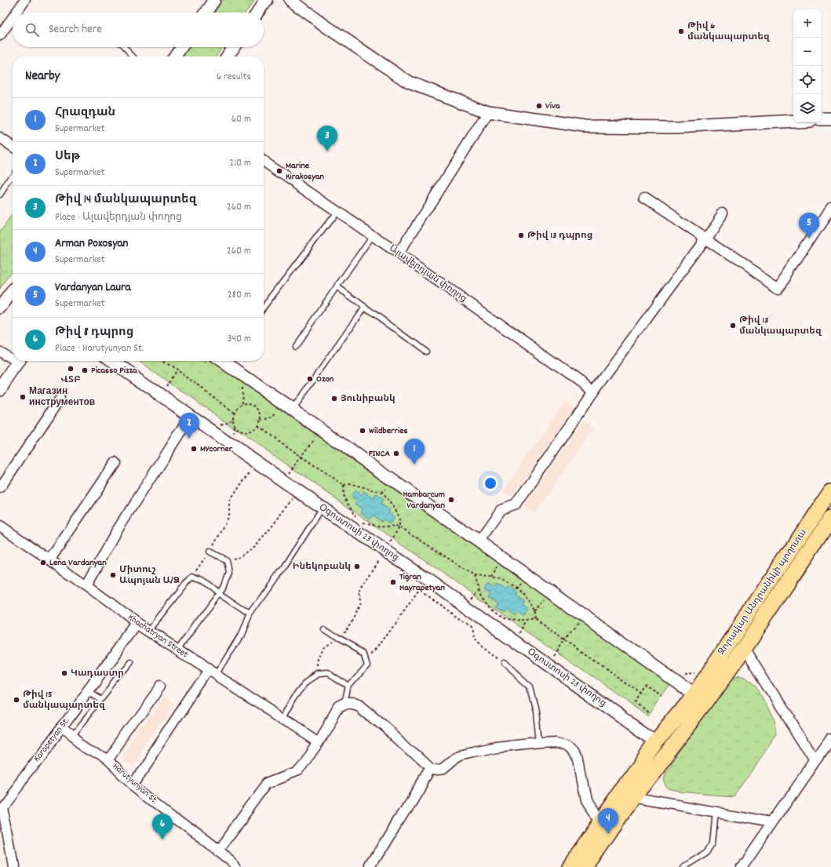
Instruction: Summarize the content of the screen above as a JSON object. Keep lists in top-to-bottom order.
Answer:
{
  "streets": {
    "main road": ["Զորավար Անդրանիկի պողոտա"],
    "street": [
      "Ալավերդյան փողոց",
      "Օգոստոսի 23 փողոց",
      "Khachatryan Street",
      "Karapetyan St.",
      "Harutyunyan St."
    ]
  },
  "crossings": [
    ["Օգոստոսի 23 փողոց", "Զորավար Անդրանիկի պողոտա"],
    ["Khachatryan Street", "Karapetyan St."],
    ["Karapetyan St.", "Harutyunyan St."]
  ],
  "places": [
    "Թիվ 6 մանկապարտեզ",
    "Viva",
    "Marine Kirakosyan",
    "Թիվ 13 դպրոց",
    "Թիվ 13 մանկապարտեզ",
    "ՎՏԲ",
    "Picasso Pizza",
    "Ozon",
    "Магазин инструментов",
    "Յունիբանկ",
    "Wildberries",
    "MYcorner",
    "FINCA",
    "Hambarcum Vardanyan",
    "Lena Vardanyan",
    "Ինեկոբանկ",
    "Միտուշ Ապոյան Ա/Ձ",
    "Tigran Hayrapetyan",
    "Կադաստր",
    "Թիվ 15 մանկապարտեզ"
  ],
  "page": {
    "map_buttons": ["+", "−"],
    "search": "Search here",
    "heading": ["Nearby", "6 results"],
    "list": [
      {
        "mark": "1",
        "name": "Հրազդան",
        "note": "Supermarket",
        "value": "60 m"
      },
      {
        "mark": "2",
        "name": "Սեթ",
        "note": "Supermarket",
        "value": "210 m"
      },
      {
        "mark": "3",
        "name": "Թիվ 14 մանկապարտեզ",
        "note": "Place · Ալավերդյան փողոց",
        "value": "260 m"
      },
      {
        "mark": "4",
        "name": "Arman Poxosyan",
        "note": "Supermarket",
        "value": "260 m"
      },
      {
        "mark": "5",
        "name": "Vardanyan Laura",
        "note": "Supermarket",
        "value": "280 m"
      },
      {
        "mark": "6",
        "name": "Թիվ 8 դպրոց",
        "note": "Place · Harutyunyan St.",
        "value": "340 m"
      }
    ],
    "pins": [
      "3",
      "5",
      "2",
      "1",
      "4",
      "6"
    ]
  }
}
